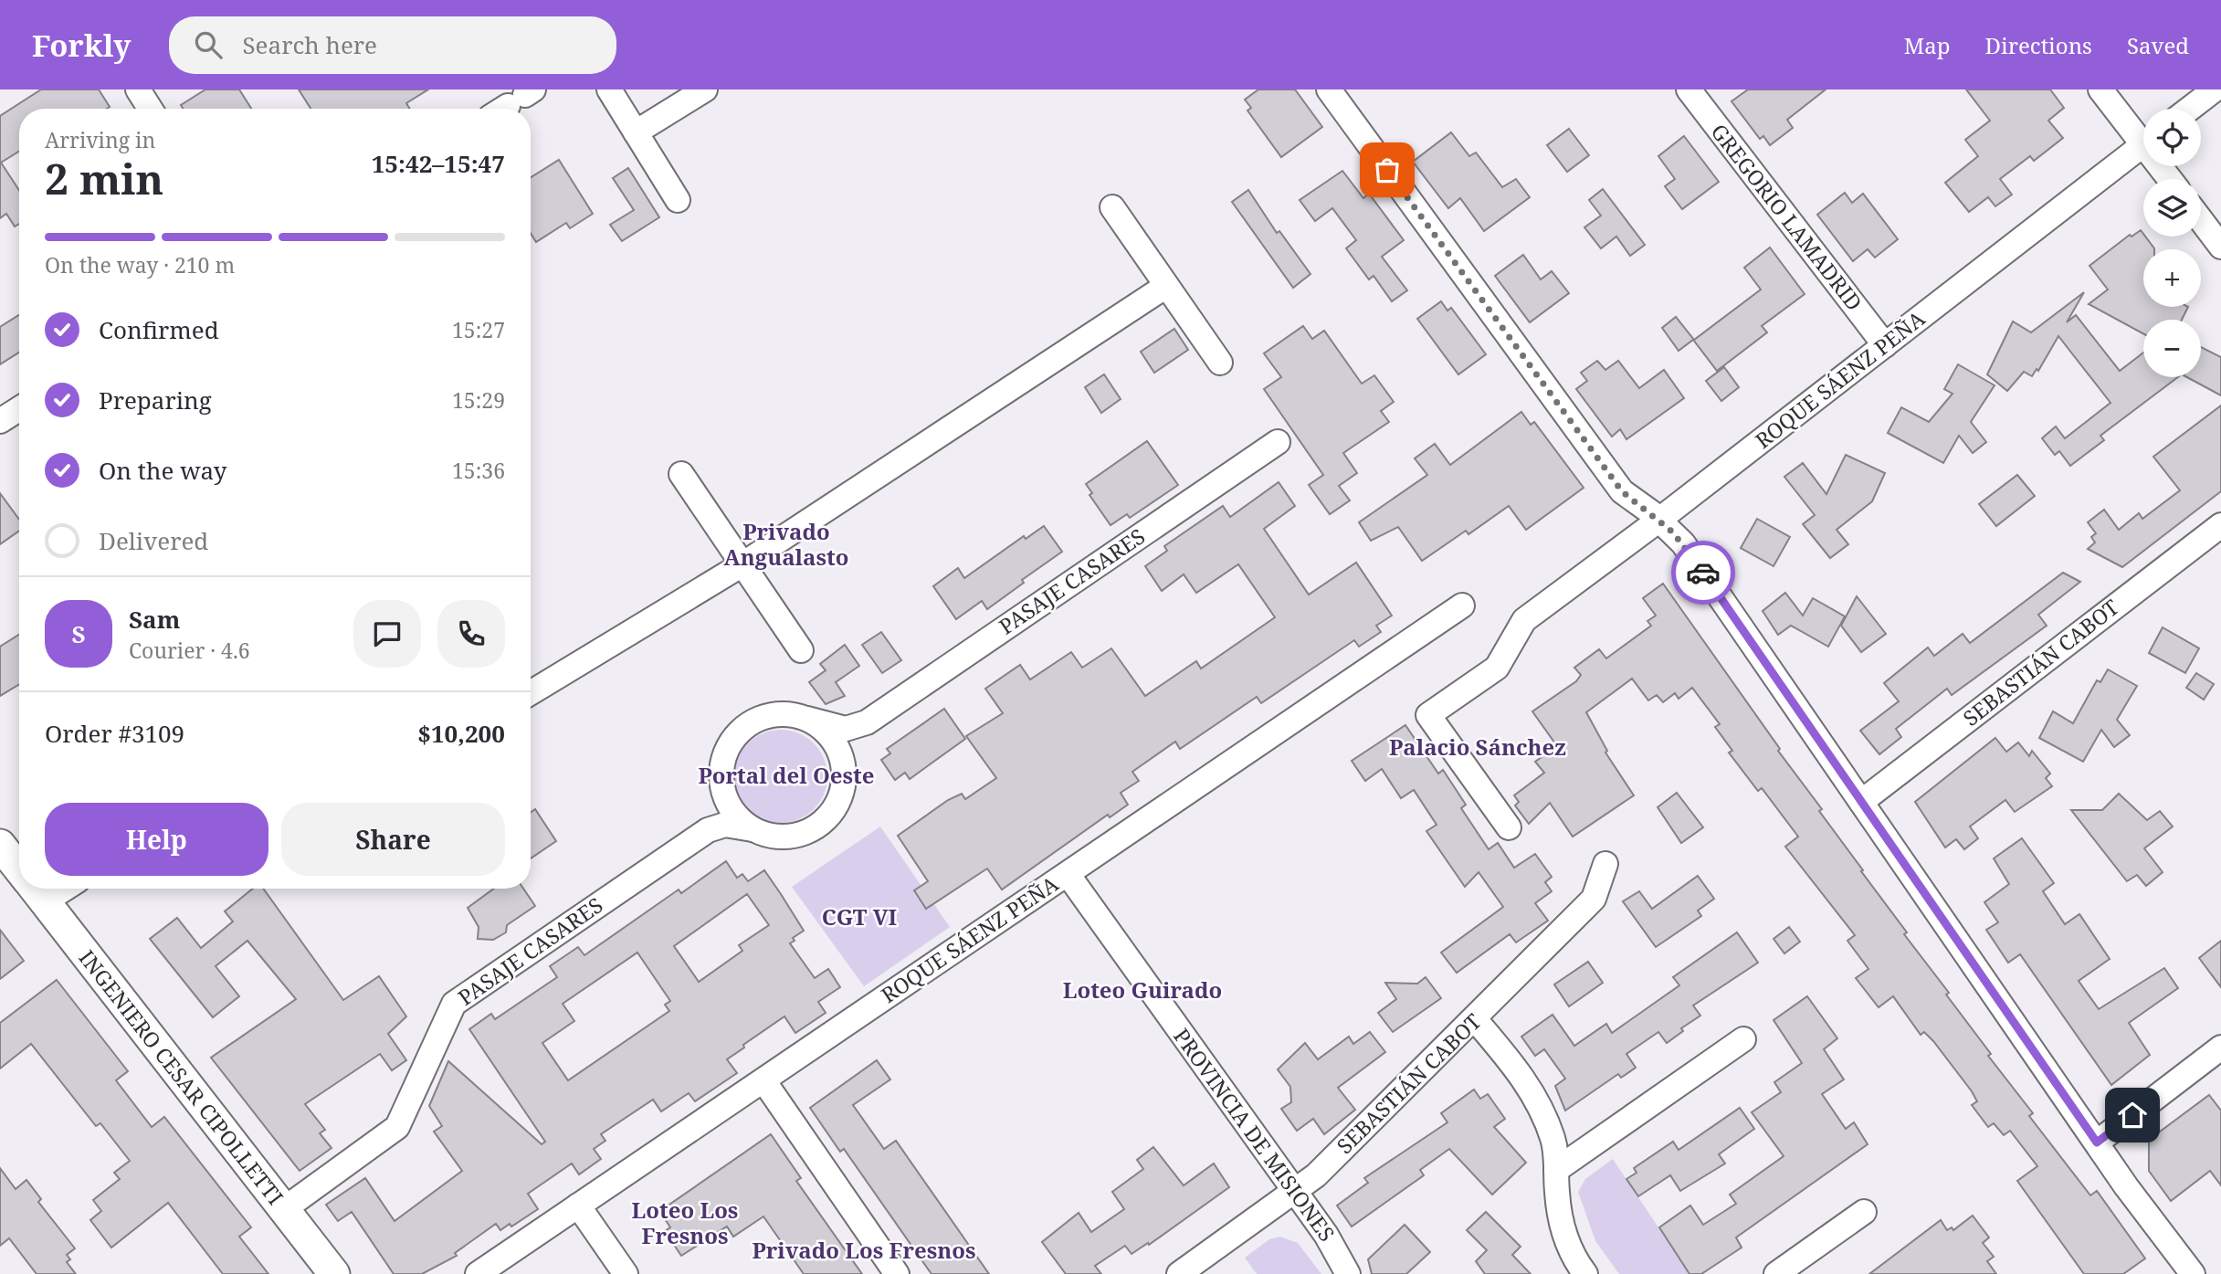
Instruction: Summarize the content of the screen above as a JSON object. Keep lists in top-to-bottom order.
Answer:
{
  "streets": {
    "main road": ["INGENIERO CESAR CIPOLLETTI"],
    "street": [
      "GREGORIO LAMADRID",
      "ROQUE SÁENZ PEÑA",
      "PASAJE CASARES",
      "SEBASTIÁN CABOT",
      "PROVINCIA DE MISIONES"
    ]
  },
  "crossings": [
    ["GREGORIO LAMADRID", "ROQUE SÁENZ PEÑA"],
    ["ROQUE SÁENZ PEÑA", "PROVINCIA DE MISIONES"],
    ["PASAJE CASARES", "INGENIERO CESAR CIPOLLETTI"],
    ["SEBASTIÁN CABOT", "PROVINCIA DE MISIONES"]
  ],
  "districts": [
    "Privado Angualasto",
    "Palacio Sánchez",
    "Portal del Oeste",
    "CGT VI",
    "Loteo Guirado",
    "Loteo Los Fresnos",
    "Privado Los Fresnos"
  ],
  "page": {
    "header": "Forkly",
    "search": "Search here",
    "nav": ["Map", "Directions", "Saved"],
    "map_buttons": ["+", "−"],
    "heading": ["2 min", "Arriving in", "15:42–15:47"],
    "panel": [
      "Sam",
      "Courier · 4.6",
      "Order #3109",
      "$10,200"
    ],
    "bar": "On the way · 210 m",
    "list": [
      ["Confirmed", "15:27"],
      ["Preparing", "15:29"],
      ["On the way", "15:36"],
      "Delivered"
    ],
    "round": "S",
    "buttons": ["Help", "Share"]
  }
}
